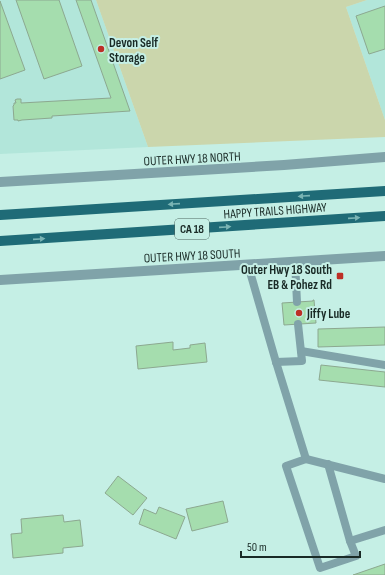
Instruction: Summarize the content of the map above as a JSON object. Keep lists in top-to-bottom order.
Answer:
{
  "streets": {
    "main road": ["HAPPY TRAILS HIGHWAY", "CA 18"],
    "street": ["OUTER HWY 18 NORTH", "OUTER HWY 18 SOUTH"]
  },
  "places": {
    "other": ["Devon Self Storage", "Jiffy Lube"],
    "transit": ["Outer Hwy 18 South EB & Pohez Rd"]
  },
  "scale_bar": "50 m"
}
